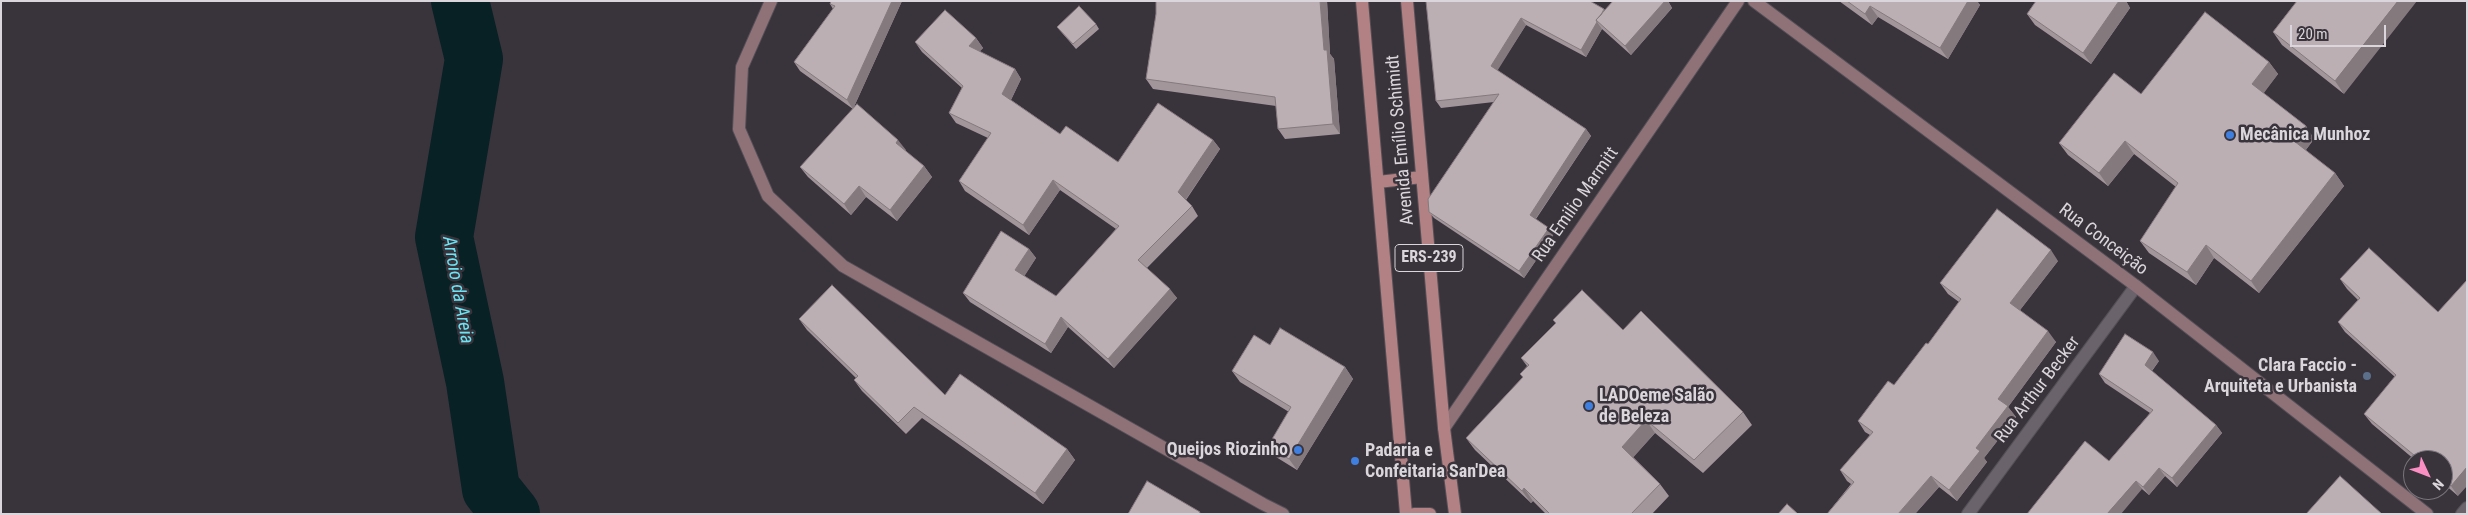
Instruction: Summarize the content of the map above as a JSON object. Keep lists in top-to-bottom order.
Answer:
{
  "streets": {
    "main road": ["Avenida Emílio Schimidt", "ERS-239"],
    "street": ["Rua Emilio Marmitt", "Rua Conceição", "Rua Arthur Becker"]
  },
  "crossings": [
    ["Avenida Emílio Schimidt", "Rua Emilio Marmitt"],
    ["Rua Conceição", "Rua Arthur Becker"]
  ],
  "water": ["Arroio da Areia"],
  "places": [
    "Mecânica Munhoz",
    "Clara Faccio - Arquiteta e Urbanista",
    "LADOeme Salão de Beleza",
    "Queijos Riozinho",
    "Padaria e Confeitaria San'Dea"
  ],
  "scale_bar": "20 m",
  "north": "bottom right"
}
